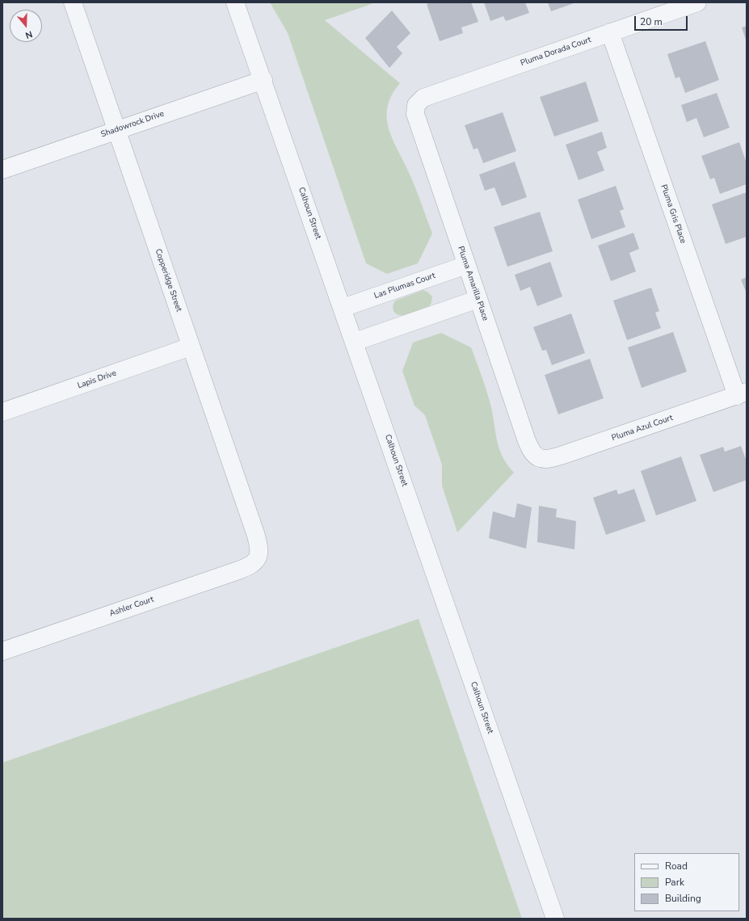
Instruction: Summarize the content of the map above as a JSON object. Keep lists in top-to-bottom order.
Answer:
{
  "streets": {
    "street": [
      "Pluma Dorada Court",
      "Shadowrock Drive",
      "Calhoun Street",
      "Pluma Gris Place",
      "Copperidge Street",
      "Pluma Amarilla Place",
      "Las Plumas Court",
      "Lapis Drive",
      "Pluma Azul Court",
      "Ashler Court"
    ]
  },
  "crossings": [
    ["Pluma Dorada Court", "Pluma Gris Place"],
    ["Pluma Dorada Court", "Pluma Amarilla Place"],
    ["Shadowrock Drive", "Calhoun Street"],
    ["Shadowrock Drive", "Copperidge Street"],
    ["Calhoun Street", "Las Plumas Court"],
    ["Pluma Gris Place", "Pluma Azul Court"],
    ["Copperidge Street", "Lapis Drive"],
    ["Copperidge Street", "Ashler Court"],
    ["Pluma Amarilla Place", "Las Plumas Court"],
    ["Pluma Amarilla Place", "Pluma Azul Court"]
  ],
  "legend": ["Road", "Park", "Building"],
  "scale_bar": "20 m",
  "north": "bottom"
}
